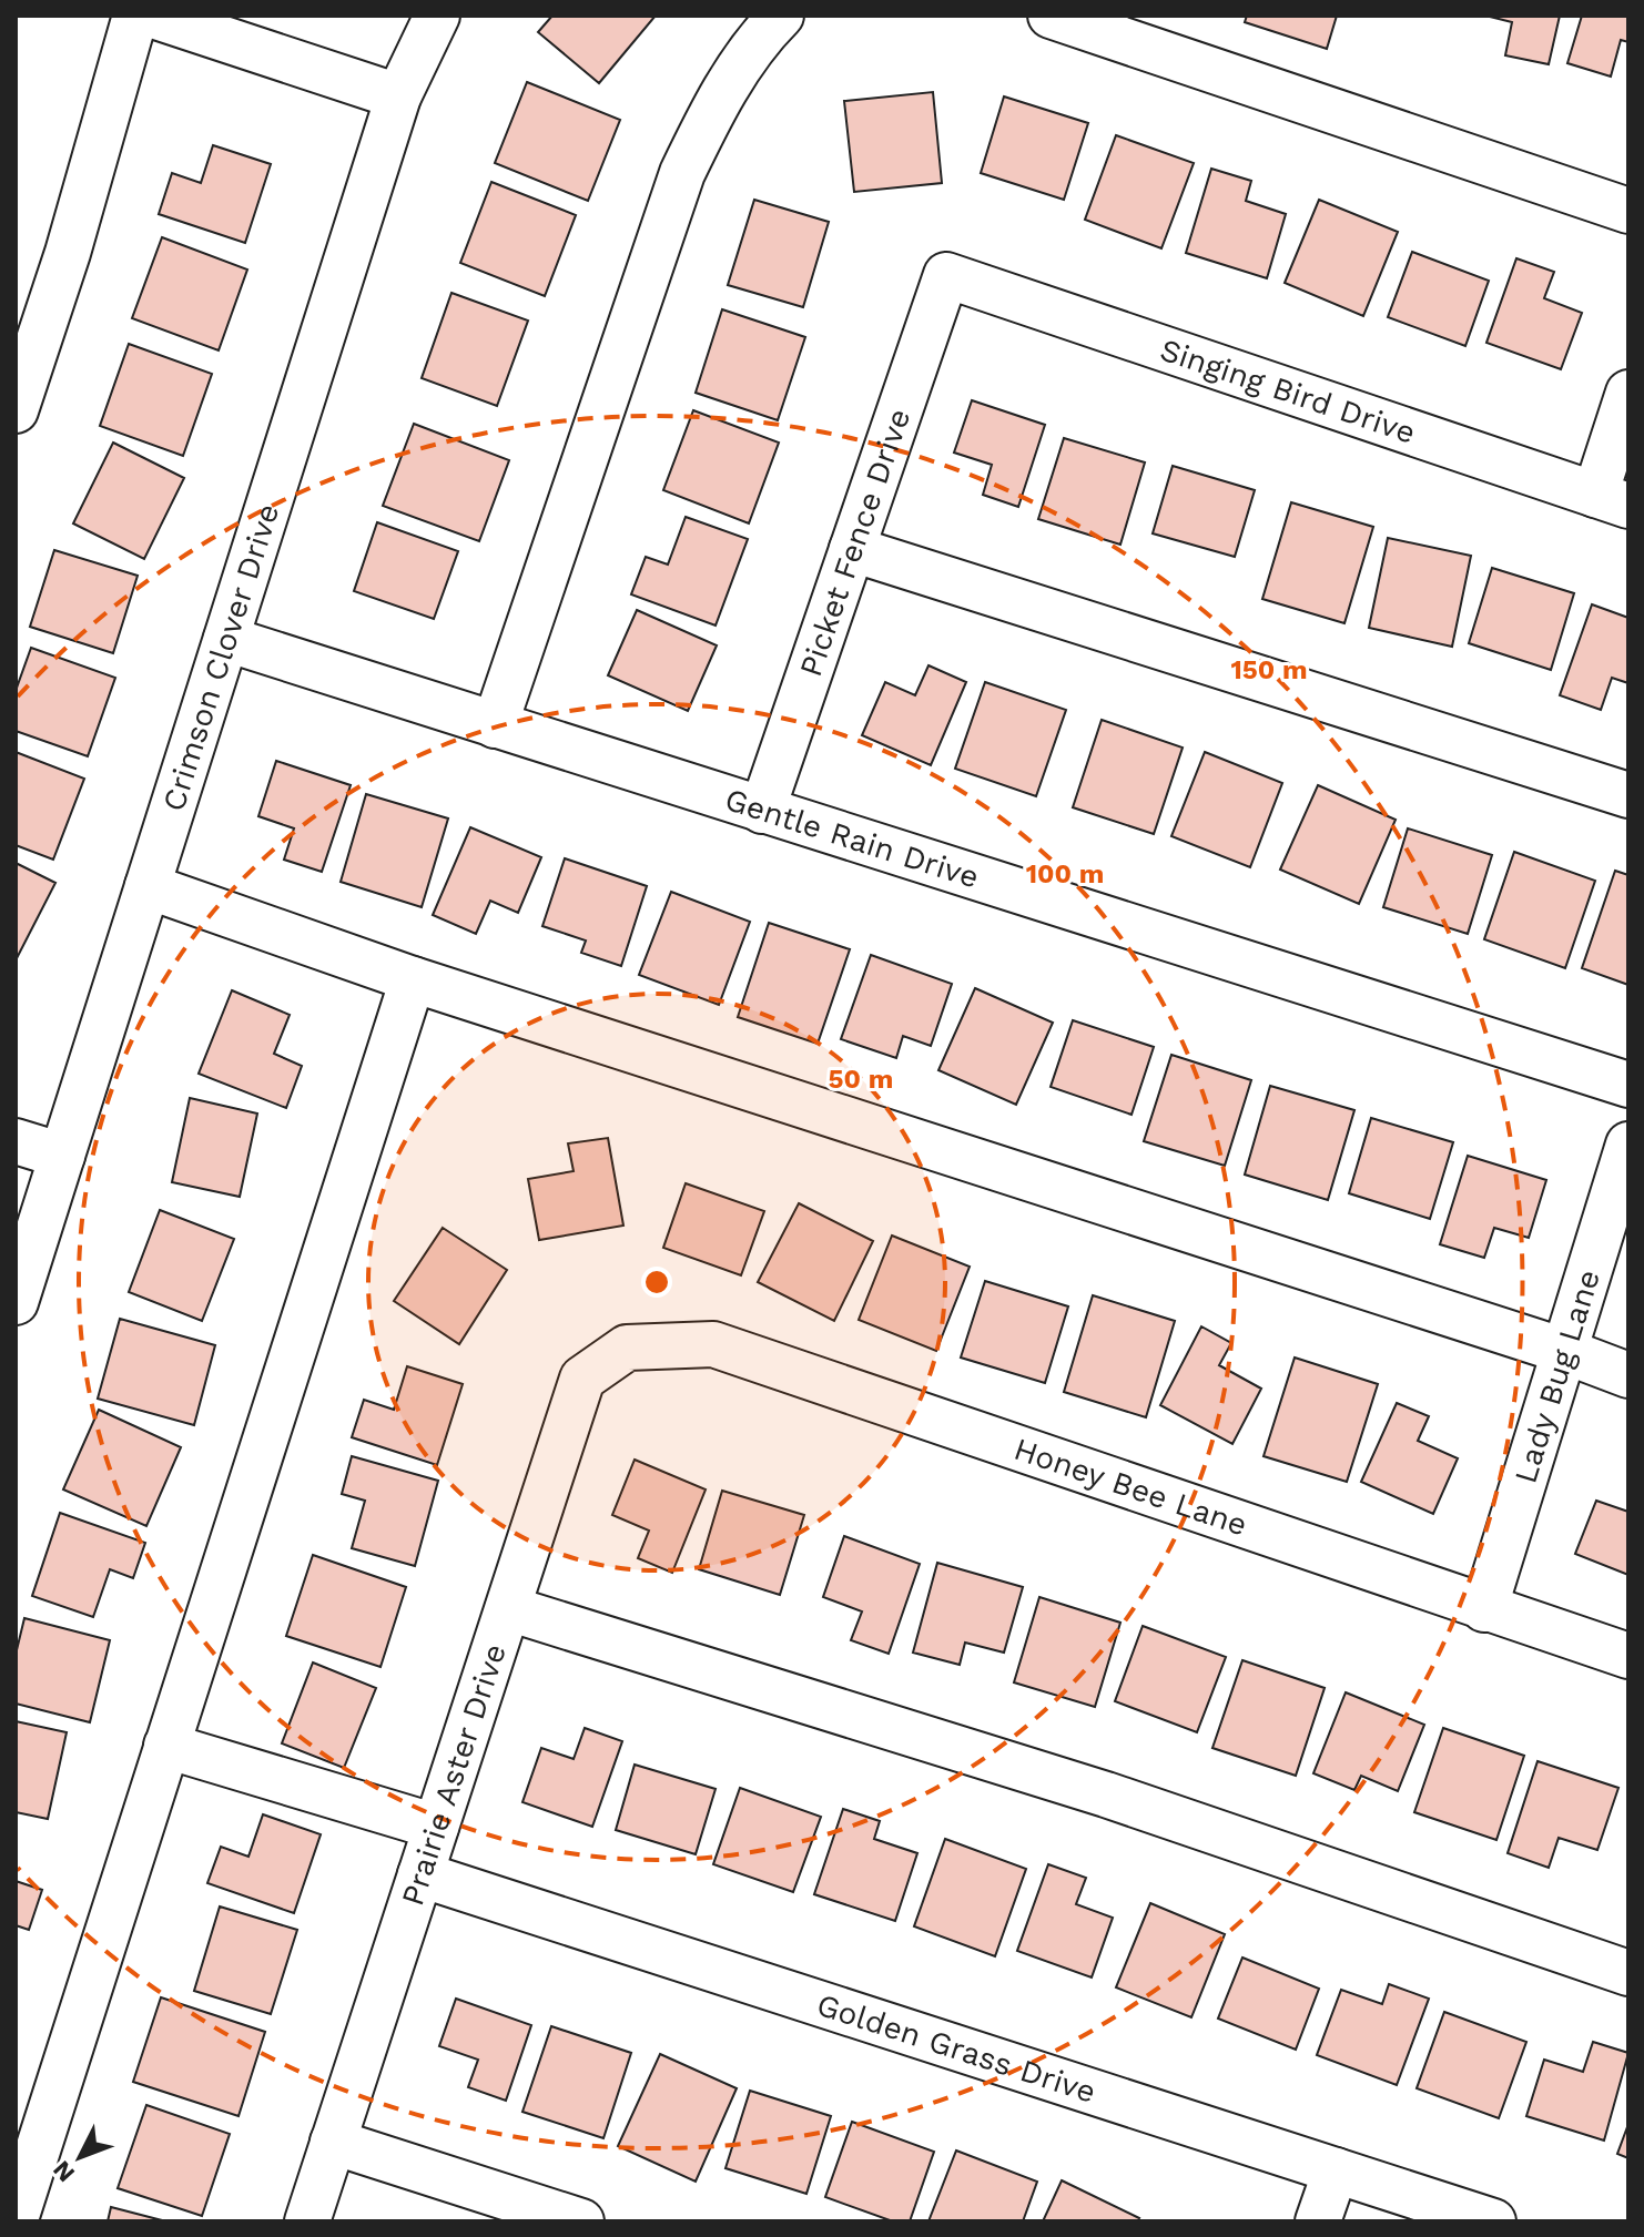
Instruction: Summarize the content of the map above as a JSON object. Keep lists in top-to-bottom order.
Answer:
{
  "streets": {
    "street": [
      "Singing Bird Drive",
      "Picket Fence Drive",
      "Crimson Clover Drive",
      "Gentle Rain Drive",
      "Lady Bug Lane",
      "Honey Bee Lane",
      "Prairie Aster Drive",
      "Golden Grass Drive"
    ]
  },
  "crossings": [
    ["Singing Bird Drive", "Picket Fence Drive"],
    ["Picket Fence Drive", "Gentle Rain Drive"],
    ["Crimson Clover Drive", "Gentle Rain Drive"],
    ["Lady Bug Lane", "Honey Bee Lane"],
    ["Honey Bee Lane", "Prairie Aster Drive"],
    ["Prairie Aster Drive", "Golden Grass Drive"]
  ],
  "north": "bottom left",
  "rings": ["150 m", "100 m", "50 m"]
}
